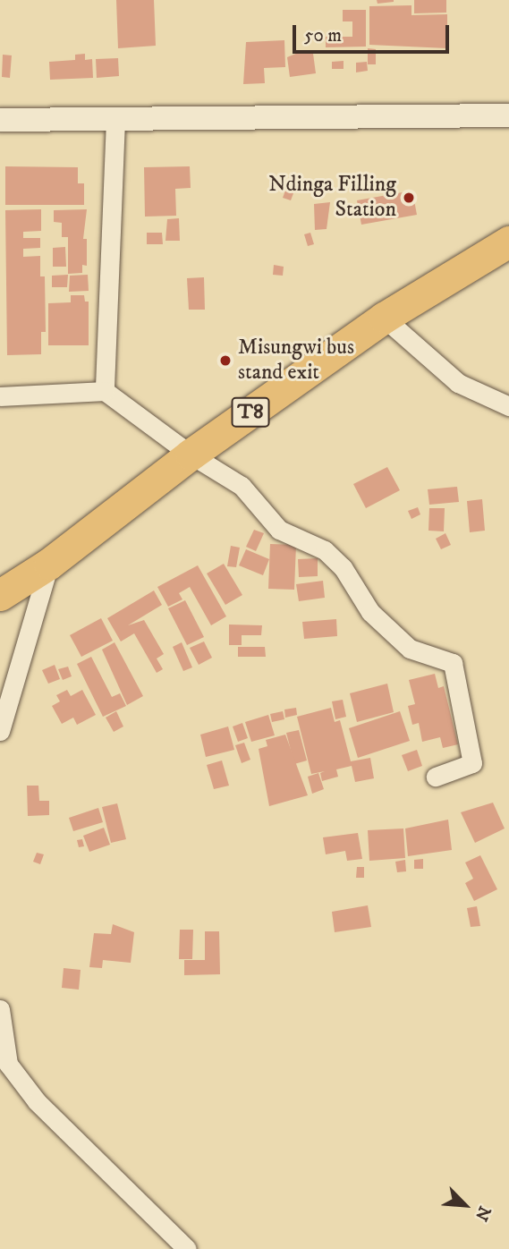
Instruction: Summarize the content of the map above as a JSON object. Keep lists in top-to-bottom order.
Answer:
{
  "streets": {
    "highway": ["T8"]
  },
  "places": ["Ndinga Filling Station", "Misungwi bus stand exit"],
  "scale_bar": "50 m",
  "north": "bottom right"
}
